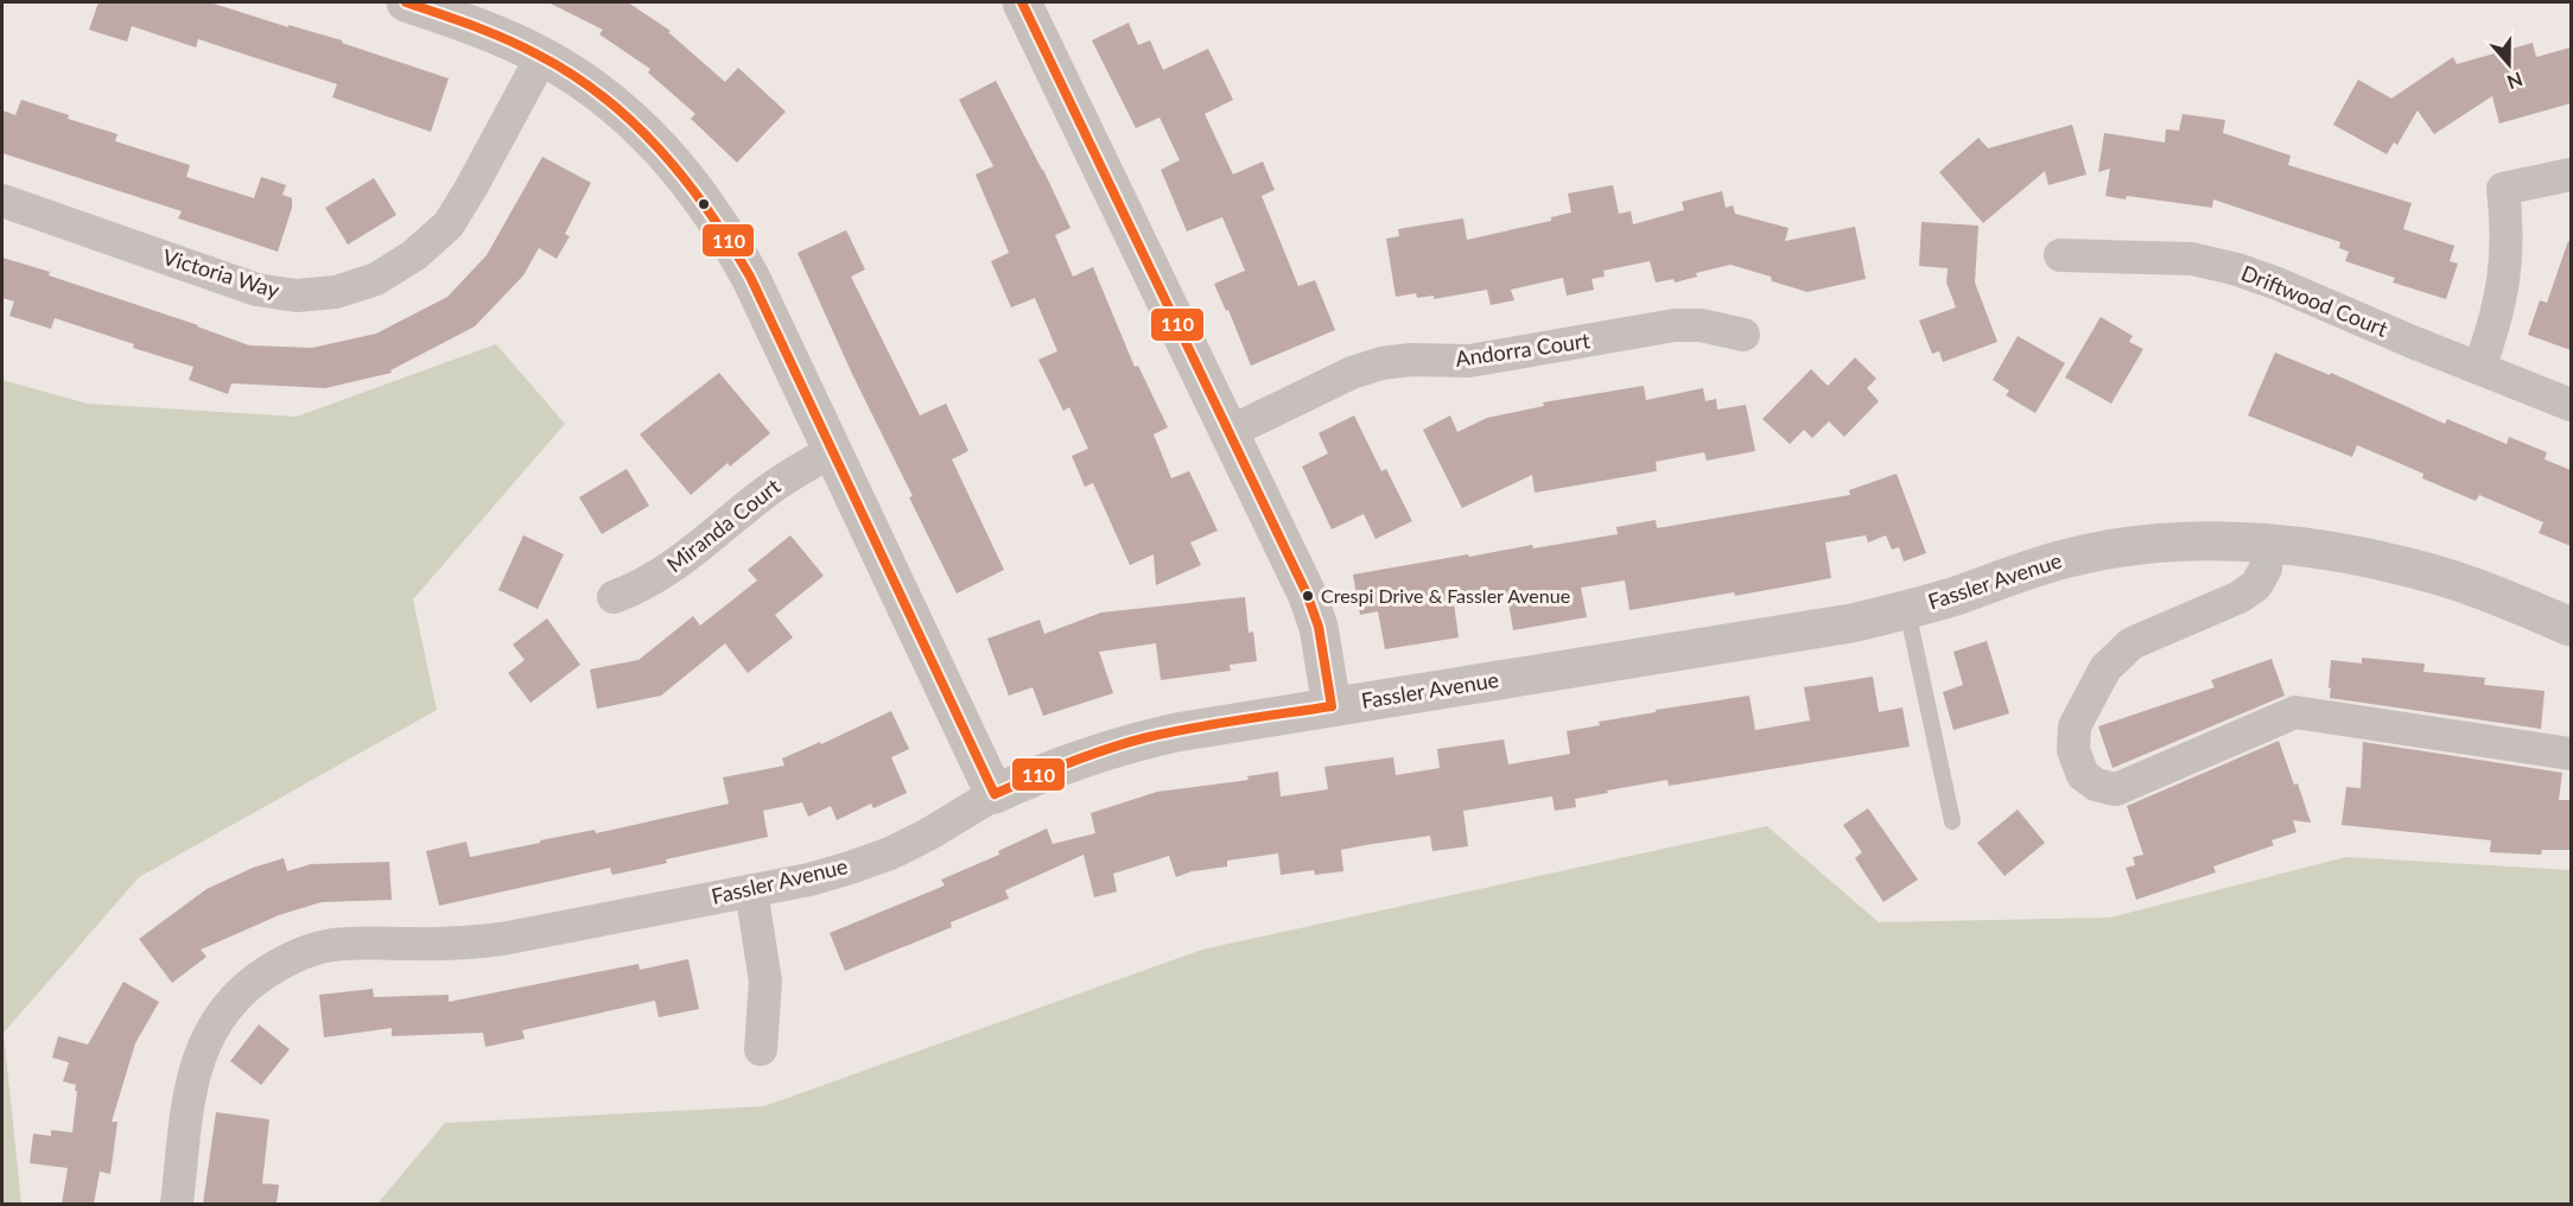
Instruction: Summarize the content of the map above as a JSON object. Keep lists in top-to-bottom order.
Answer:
{
  "streets": {
    "street": [
      "Victoria Way",
      "Driftwood Court",
      "Andorra Court",
      "Miranda Court",
      "Fassler Avenue"
    ]
  },
  "places": ["Crespi Drive & Fassler Avenue"],
  "lines": ["transit line 110"],
  "north": "bottom"
}
